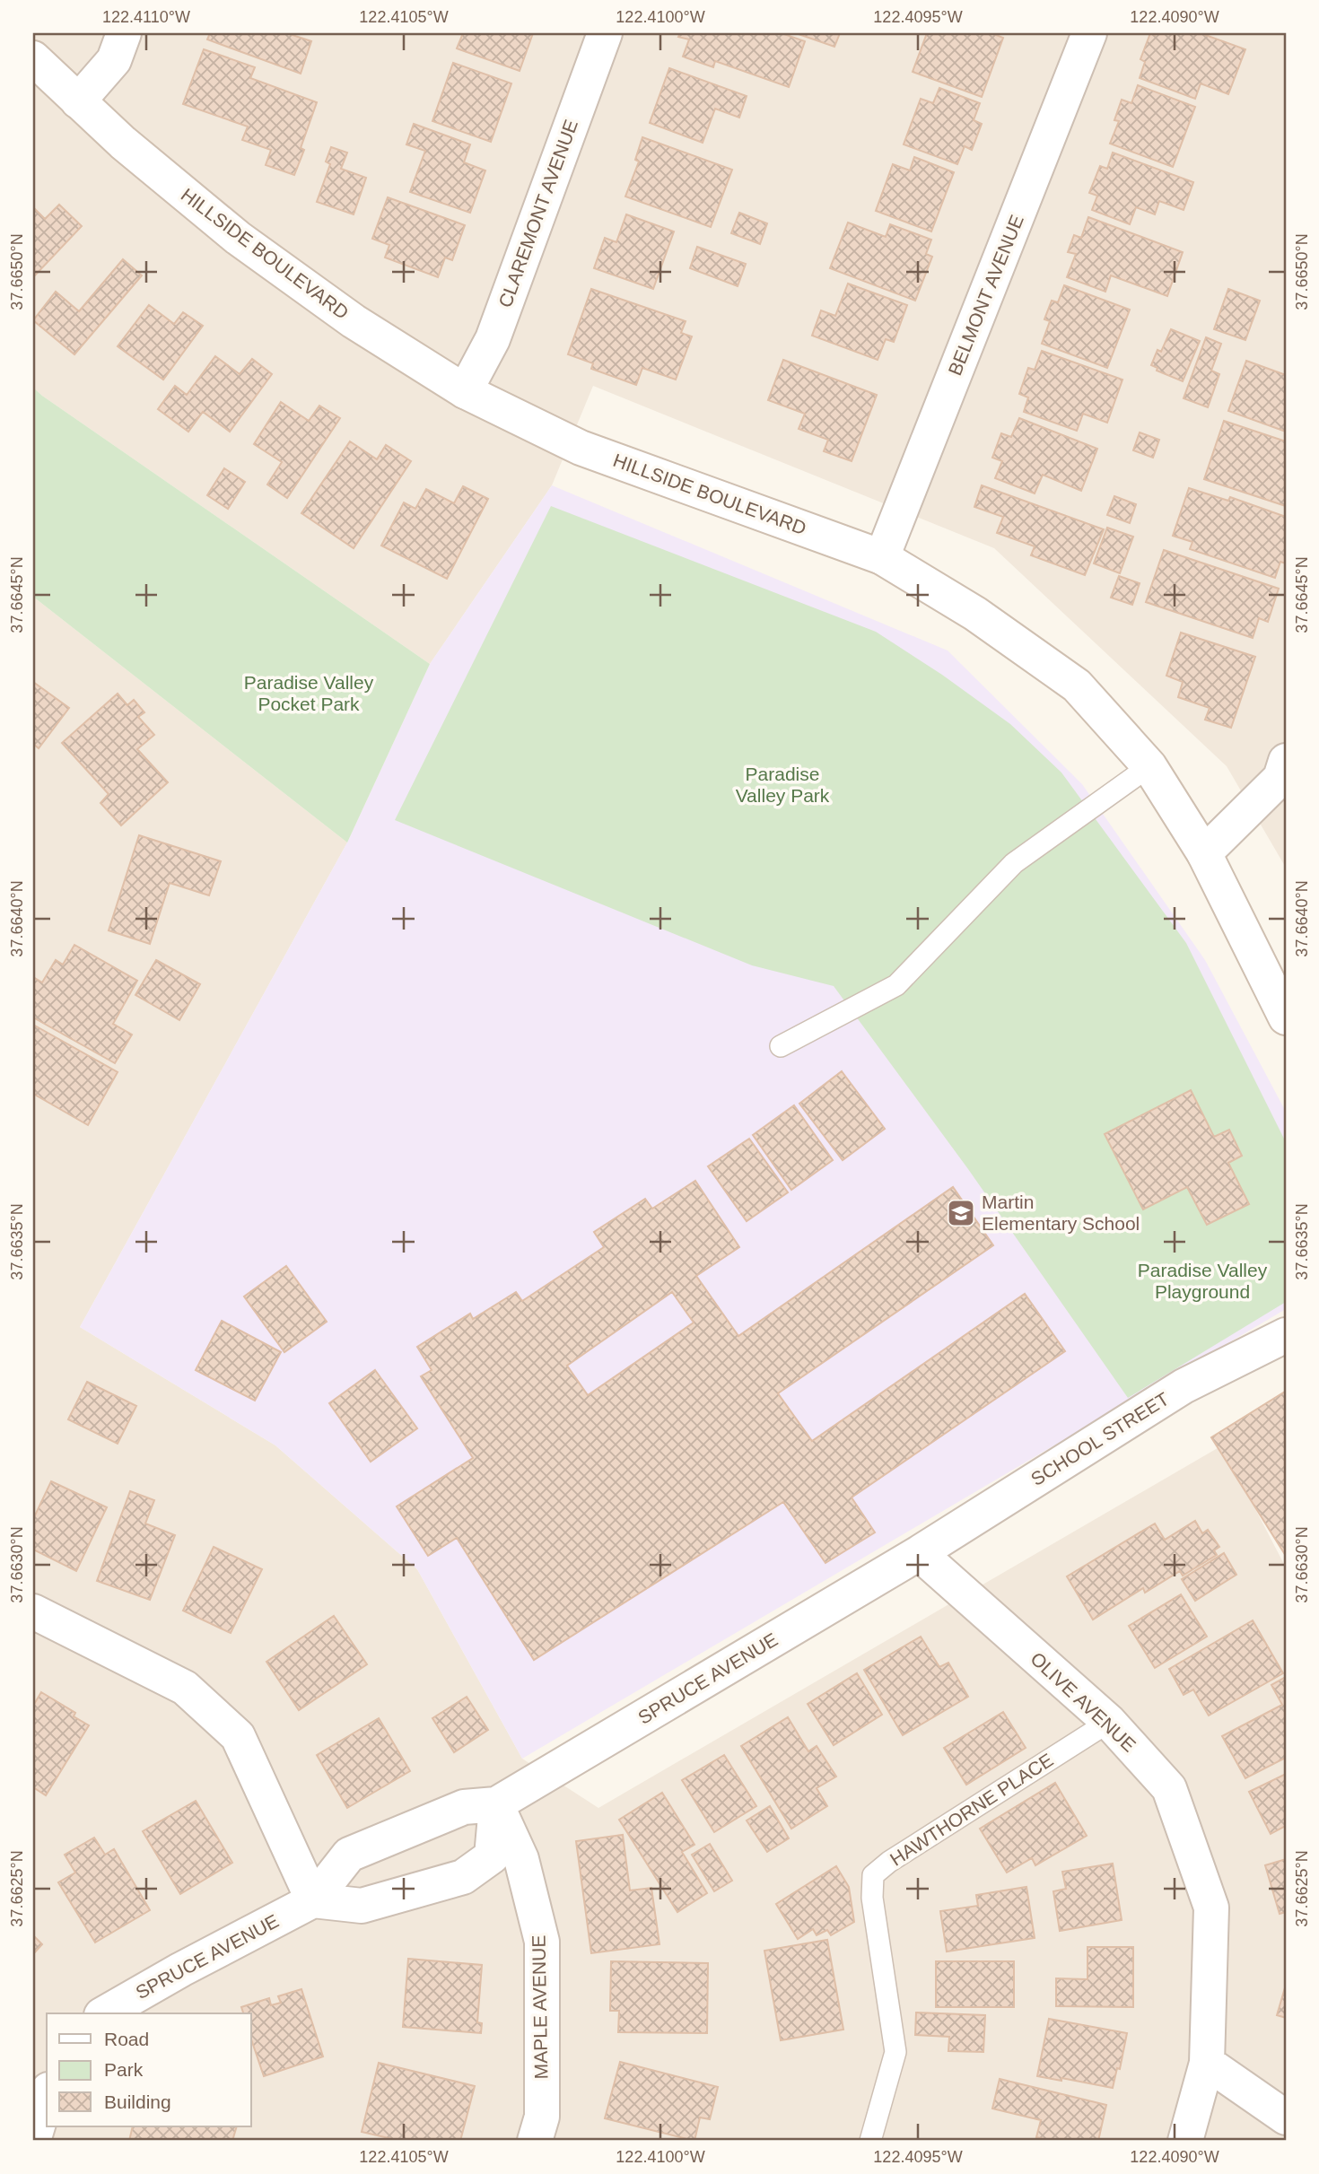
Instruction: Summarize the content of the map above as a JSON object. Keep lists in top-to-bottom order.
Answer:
{
  "streets": {
    "street": [
      "CLAREMONT AVENUE",
      "HILLSIDE BOULEVARD",
      "BELMONT AVENUE",
      "SCHOOL STREET",
      "SPRUCE AVENUE",
      "OLIVE AVENUE",
      "MAPLE AVENUE"
    ],
    "lane": ["HAWTHORNE PLACE"]
  },
  "crossings": [
    ["CLAREMONT AVENUE", "HILLSIDE BOULEVARD"],
    ["HILLSIDE BOULEVARD", "BELMONT AVENUE"],
    ["SCHOOL STREET", "SPRUCE AVENUE"],
    ["SCHOOL STREET", "OLIVE AVENUE"],
    ["SPRUCE AVENUE", "OLIVE AVENUE"],
    ["SPRUCE AVENUE", "MAPLE AVENUE"],
    ["OLIVE AVENUE", "HAWTHORNE PLACE"]
  ],
  "parks": ["Paradise Valley Pocket Park", "Paradise Valley Park", "Paradise Valley Playground"],
  "places": {
    "school or university": ["Martin Elementary School"]
  },
  "legend": ["Road", "Park", "Building"],
  "coordinates": [
    "122.4110°W",
    "122.4105°W",
    "122.4100°W",
    "122.4095°W",
    "122.4090°W",
    "37.6650°N",
    "37.6645°N",
    "37.6640°N",
    "37.6635°N",
    "37.6630°N",
    "37.6625°N"
  ]
}
